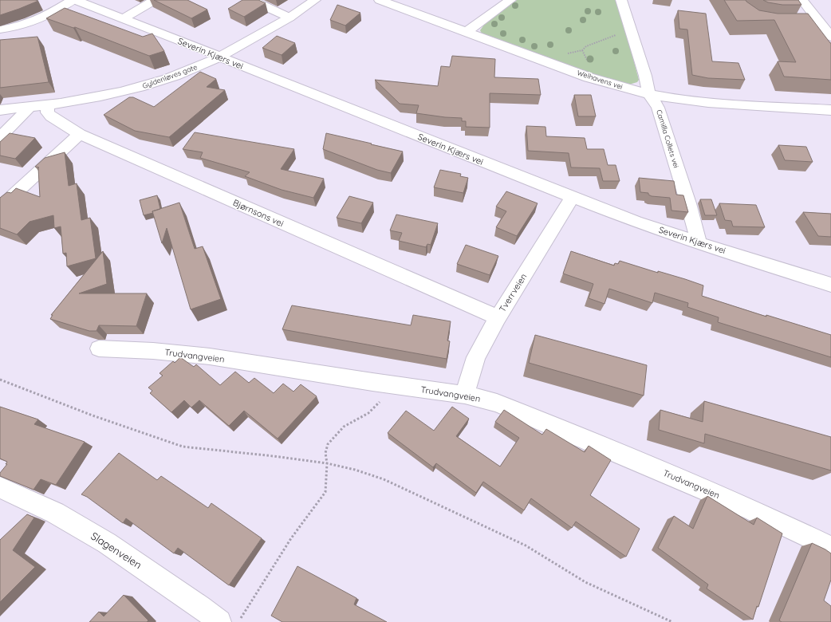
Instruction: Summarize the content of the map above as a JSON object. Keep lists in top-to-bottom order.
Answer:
{
  "streets": {
    "street": [
      "Severin Kjærs vei",
      "Gyldenløves gate",
      "Welhavens vei",
      "Camilla Collets vei",
      "Bjørnsons vei",
      "Tverrveien",
      "Trudvangveien",
      "Slagenveien"
    ]
  },
  "crossings": [
    ["Severin Kjærs vei", "Gyldenløves gate"],
    ["Severin Kjærs vei", "Camilla Collets vei"],
    ["Severin Kjærs vei", "Tverrveien"],
    ["Gyldenløves gate", "Bjørnsons vei"],
    ["Welhavens vei", "Camilla Collets vei"],
    ["Bjørnsons vei", "Tverrveien"],
    ["Tverrveien", "Trudvangveien"]
  ]
}
